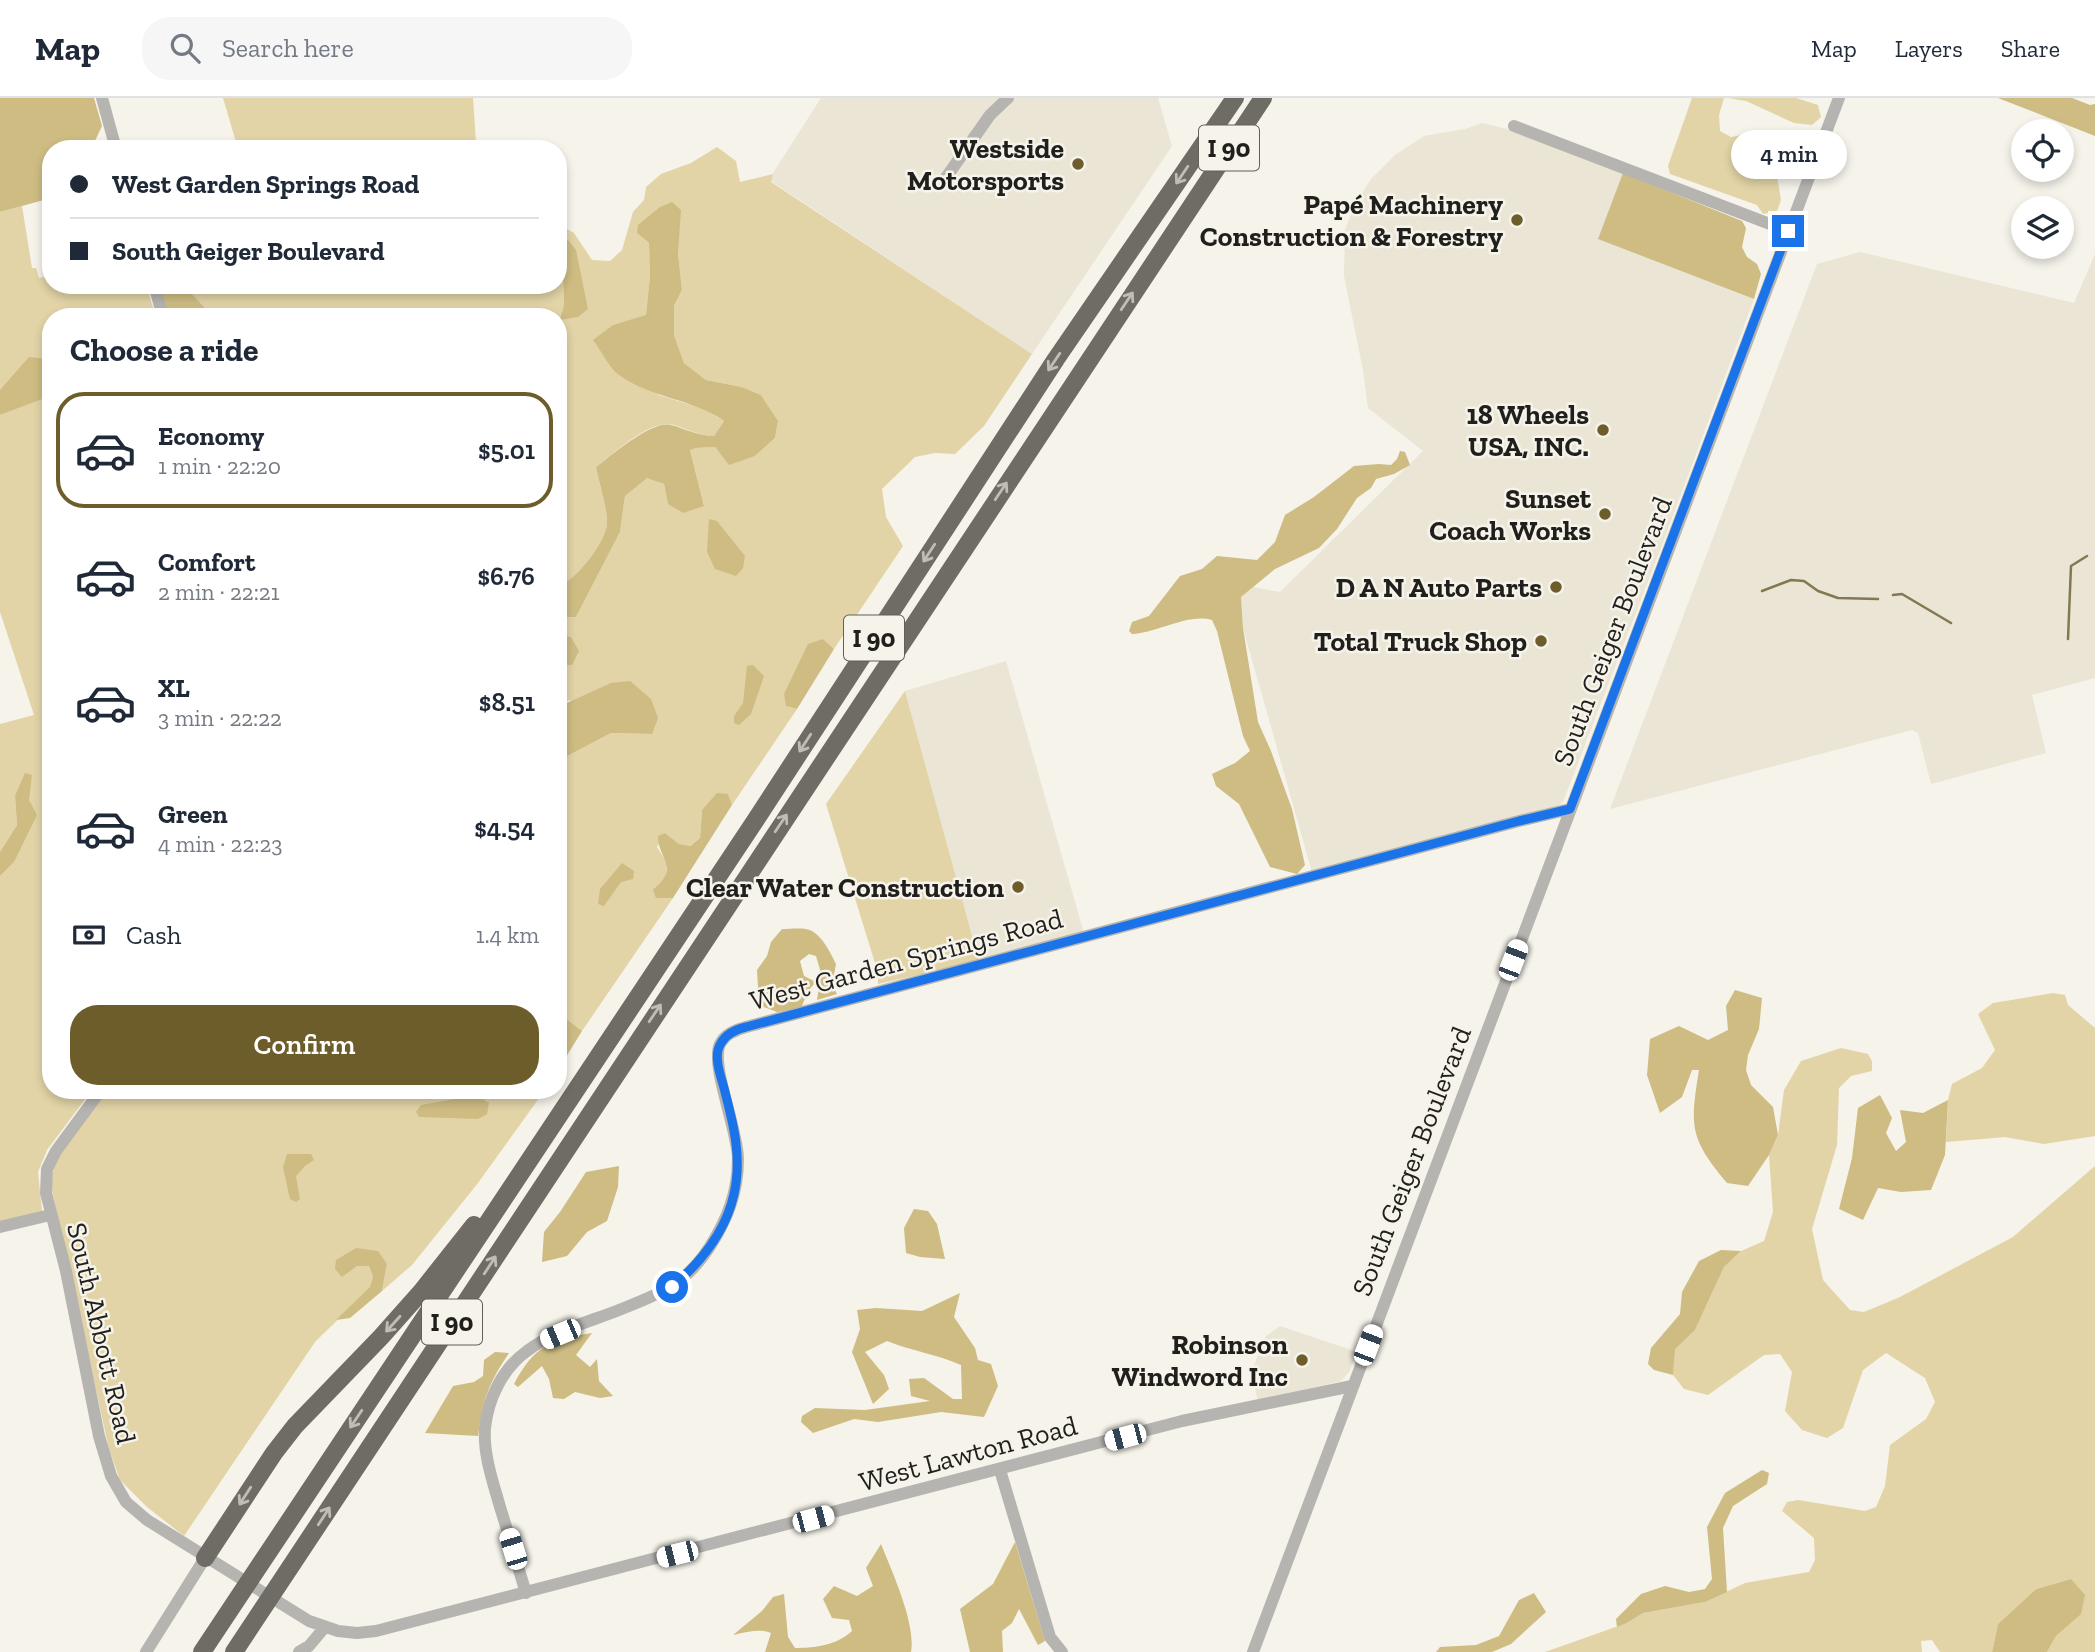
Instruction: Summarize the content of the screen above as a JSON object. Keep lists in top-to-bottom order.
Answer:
{
  "streets": {
    "highway": ["I 90"],
    "street": [
      "South Geiger Boulevard",
      "West Garden Springs Road",
      "South Abbott Road",
      "West Lawton Road"
    ]
  },
  "crossings": [
    ["South Geiger Boulevard", "West Garden Springs Road"],
    ["South Geiger Boulevard", "West Lawton Road"],
    ["West Garden Springs Road", "West Lawton Road"],
    ["South Abbott Road", "West Lawton Road"]
  ],
  "places": [
    "Westside Motorsports",
    "Papé Machinery Construction & Forestry",
    "18 Wheels USA, INC.",
    "Sunset Coach Works",
    "D A N Auto Parts",
    "Total Truck Shop",
    "Clear Water Construction",
    "Robinson Windword Inc"
  ],
  "page": {
    "header": "Map",
    "search": "Search here",
    "nav": ["Map", "Layers", "Share"],
    "bubble": "4 min",
    "banner": ["West Garden Springs Road", "South Geiger Boulevard"],
    "heading": "Choose a ride",
    "list": [
      {
        "name": "Economy",
        "note": "1 min · 22:20",
        "value": "$5.01"
      },
      {
        "name": "Comfort",
        "note": "2 min · 22:21",
        "value": "$6.76"
      },
      {
        "name": "XL",
        "note": "3 min · 22:22",
        "value": "$8.51"
      },
      {
        "name": "Green",
        "note": "4 min · 22:23",
        "value": "$4.54"
      }
    ],
    "pay": ["Cash", "1.4 km"],
    "buttons": "Confirm"
  }
}
